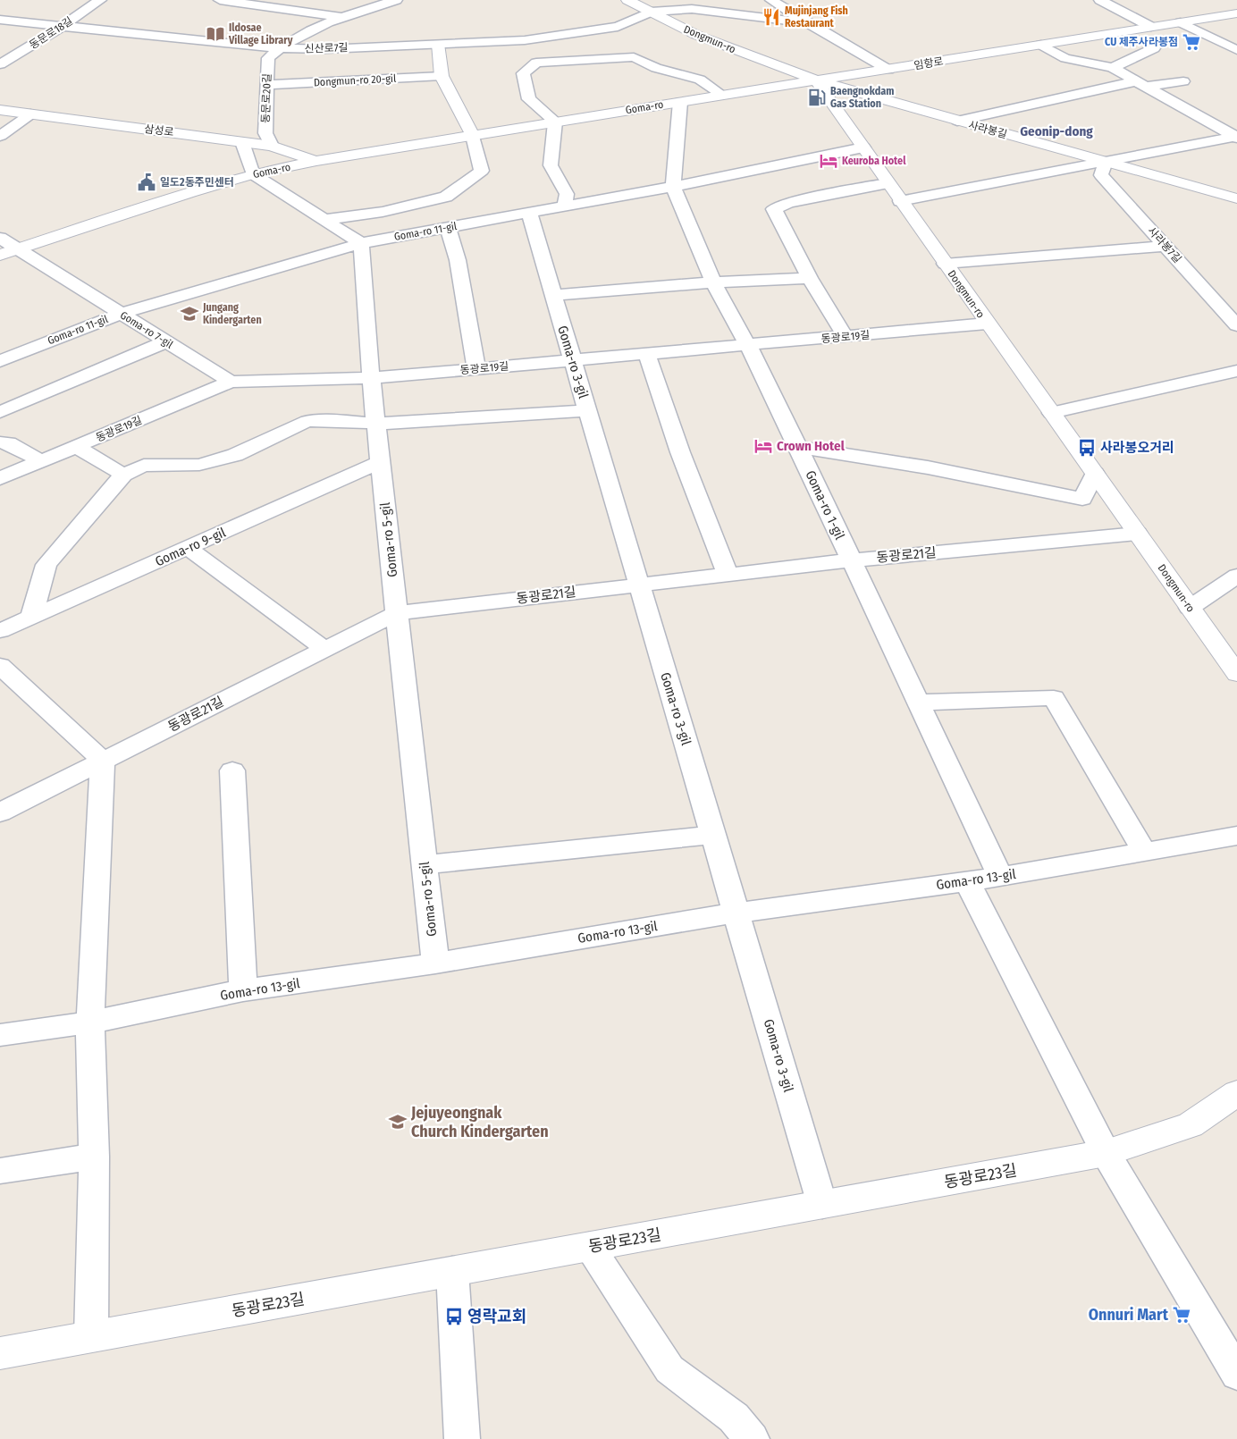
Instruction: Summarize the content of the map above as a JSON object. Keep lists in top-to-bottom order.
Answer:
{
  "streets": {
    "main road": [
      "Dongmun-ro",
      "임항로",
      "Goma-ro",
      "사라봉길",
      "삼성로",
      "동광로23길"
    ],
    "street": [
      "동문로18길",
      "신산로7길",
      "Dongmun-ro 20-gil",
      "동문로20길",
      "Goma-ro 11-gil",
      "사라봉7길",
      "Goma-ro 7-gil",
      "동광로19길",
      "Goma-ro 3-gil",
      "Goma-ro 1-gil",
      "Goma-ro 5-gil",
      "Goma-ro 9-gil",
      "동광로21길",
      "Goma-ro 13-gil"
    ]
  },
  "crossings": [
    ["동문로18길", "신산로7길"],
    ["Dongmun-ro", "신산로7길"],
    ["Dongmun-ro", "임항로"],
    ["Dongmun-ro", "Goma-ro"],
    ["Dongmun-ro", "사라봉길"],
    ["Dongmun-ro", "Goma-ro 11-gil"],
    ["Dongmun-ro", "동광로19길"],
    ["Dongmun-ro", "동광로21길"],
    ["신산로7길", "동문로20길"],
    ["임항로", "Goma-ro"],
    ["임항로", "사라봉길"],
    ["Dongmun-ro 20-gil", "동문로20길"],
    ["동문로20길", "삼성로"],
    ["Goma-ro", "사라봉길"],
    ["Goma-ro", "삼성로"],
    ["Goma-ro", "Goma-ro 7-gil"],
    ["Goma-ro", "Goma-ro 1-gil"],
    ["사라봉길", "사라봉7길"],
    ["Goma-ro 11-gil", "Goma-ro 7-gil"],
    ["Goma-ro 11-gil", "Goma-ro 3-gil"],
    ["Goma-ro 11-gil", "Goma-ro 1-gil"],
    ["Goma-ro 11-gil", "Goma-ro 5-gil"],
    ["Goma-ro 7-gil", "동광로19길"],
    ["동광로19길", "Goma-ro 3-gil"],
    ["동광로19길", "Goma-ro 1-gil"],
    ["동광로19길", "Goma-ro 5-gil"],
    ["Goma-ro 3-gil", "동광로21길"],
    ["Goma-ro 3-gil", "Goma-ro 13-gil"],
    ["Goma-ro 3-gil", "동광로23길"],
    ["Goma-ro 1-gil", "동광로21길"],
    ["Goma-ro 1-gil", "Goma-ro 13-gil"],
    ["Goma-ro 5-gil", "Goma-ro 9-gil"],
    ["Goma-ro 5-gil", "동광로21길"],
    ["Goma-ro 5-gil", "Goma-ro 13-gil"]
  ],
  "districts": ["Geonip-dong"],
  "places": {
    "restaurant": ["Mujinjang Fish Restaurant"],
    "library": ["Ildosae Village Library"],
    "supermarket": ["CU 제주사라봉점", "Onnuri Mart"],
    "fuel station": ["Baengnokdam Gas Station"],
    "hotel": ["Keuroba Hotel", "Crown Hotel"],
    "public building": ["일도2동주민센터"],
    "school or university": ["Jungang Kindergarten", "Jejuyeongnak Church Kindergarten"],
    "bus stop": ["사라봉오거리", "영락교회"]
  }
}
